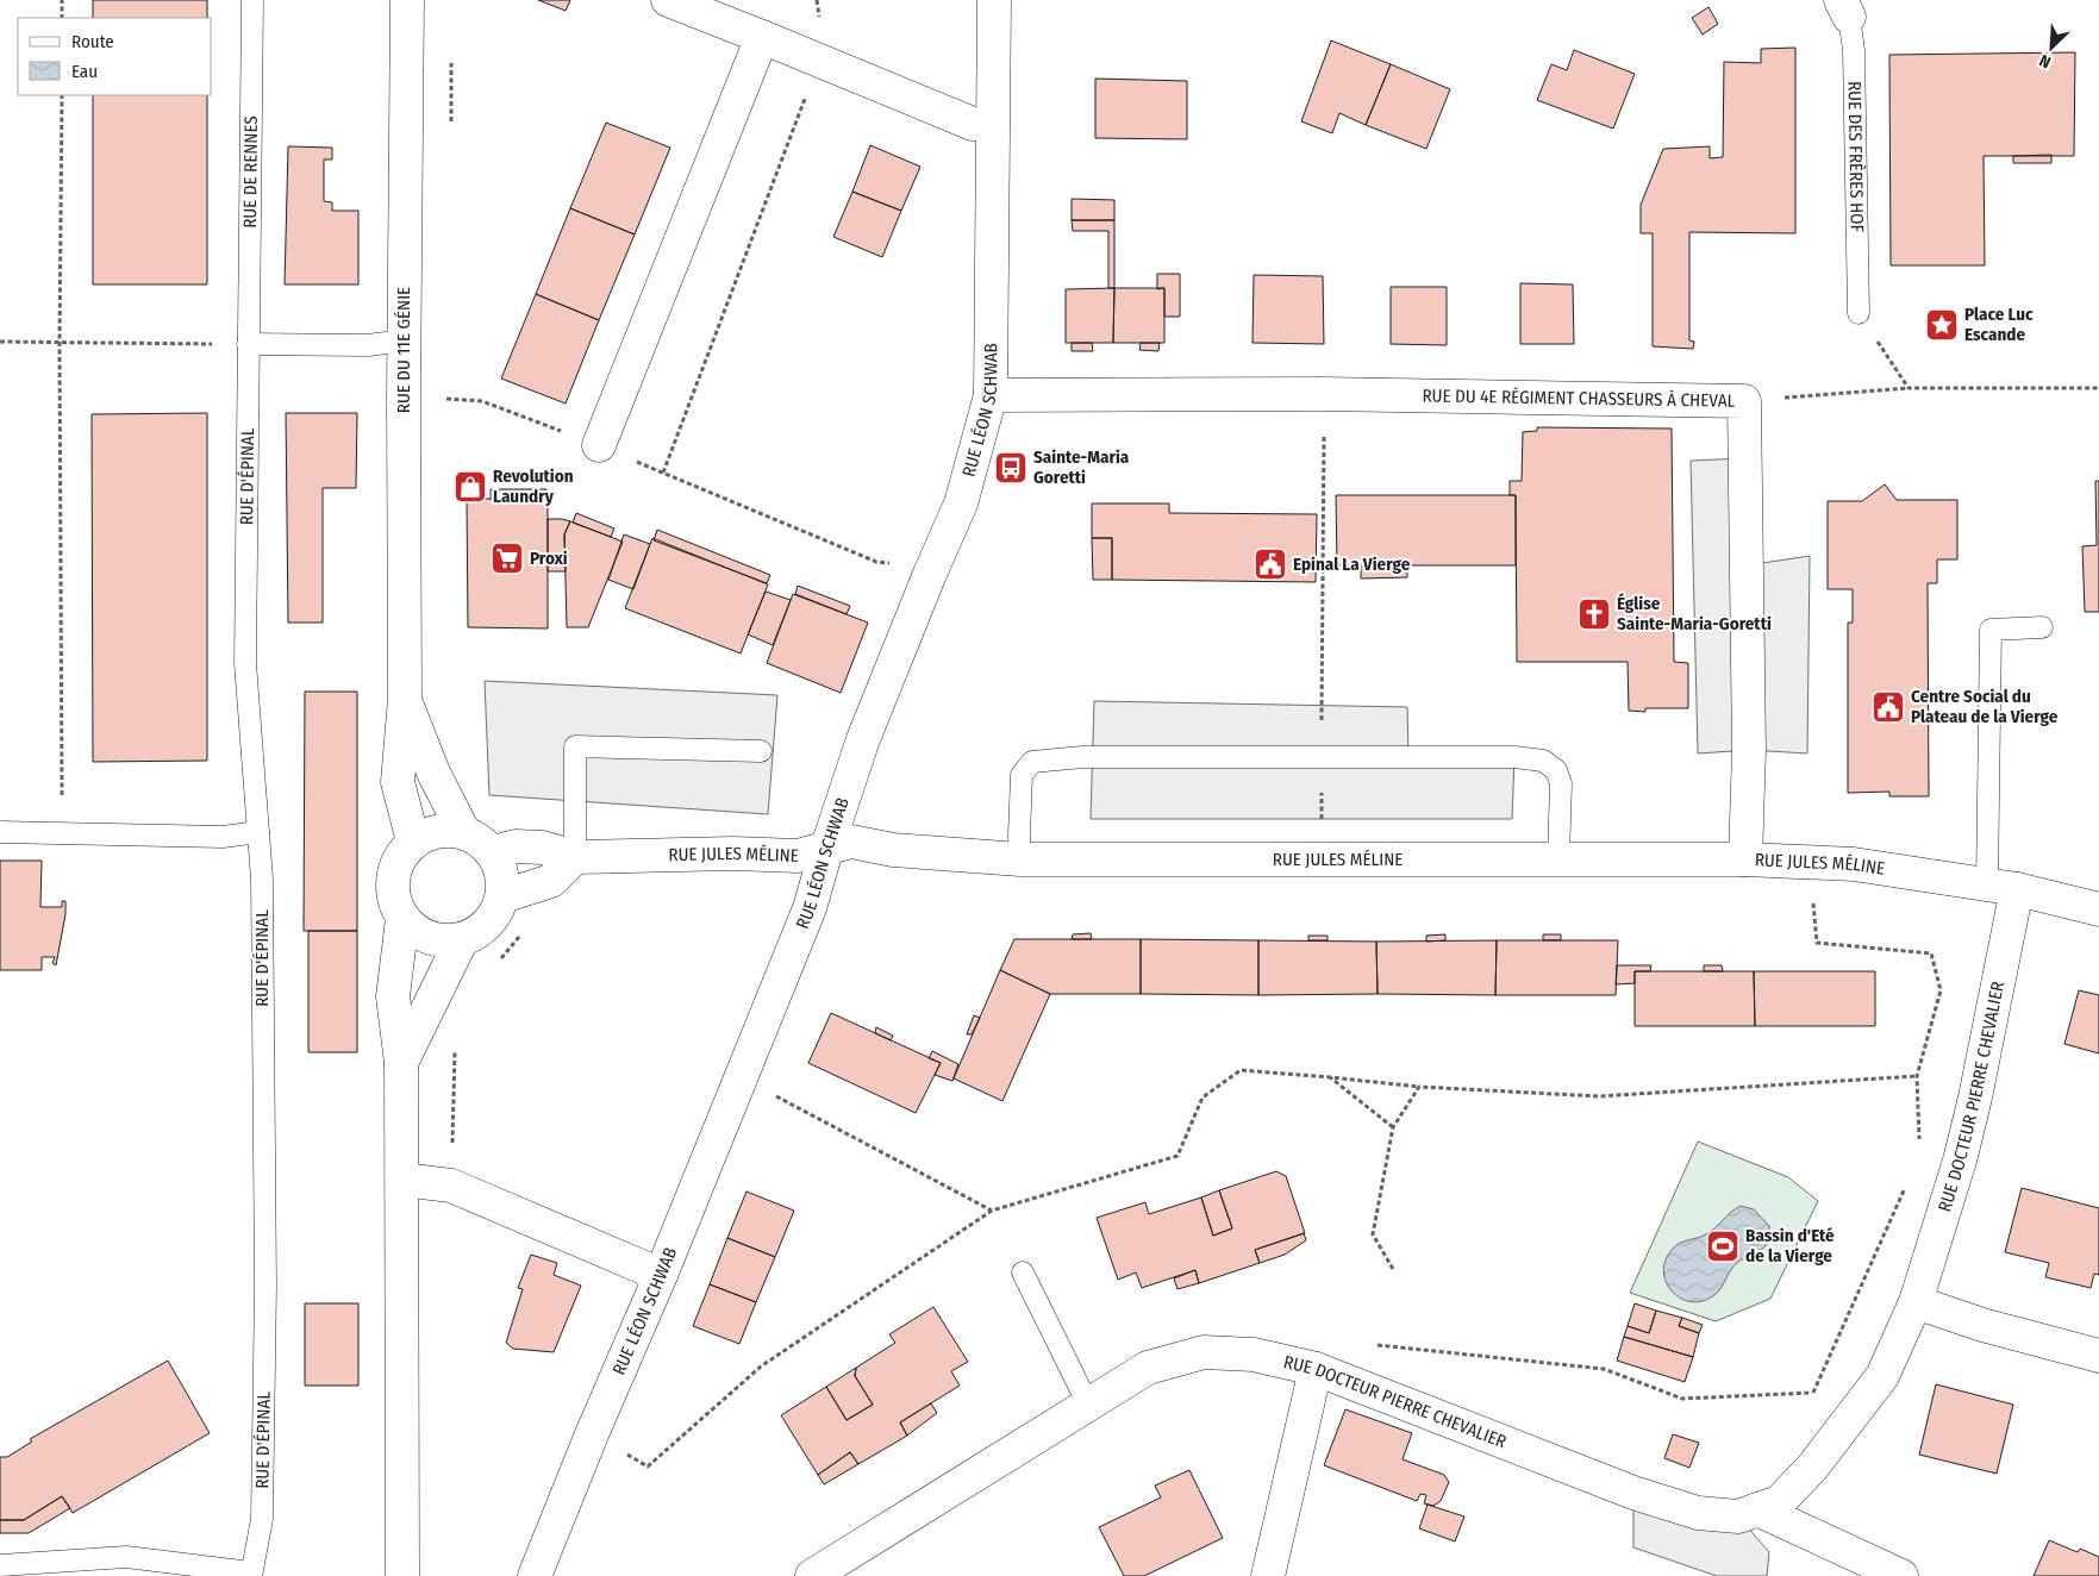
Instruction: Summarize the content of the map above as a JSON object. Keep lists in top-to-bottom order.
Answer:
{
  "streets": {
    "street": [
      "RUE DU 11E GÉNIE",
      "RUE DU 4E RÉGIMENT CHASSEURS À CHEVAL",
      "RUE LÉON SCHWAB",
      "RUE JULES MÉLINE",
      "RUE DOCTEUR PIERRE CHEVALIER"
    ],
    "lane": ["RUE DES FRÈRES HOF", "RUE DE RENNES", "RUE D'ÉPINAL"]
  },
  "crossings": [
    ["RUE DE RENNES", "RUE D'ÉPINAL"],
    ["RUE DU 11E GÉNIE", "RUE JULES MÉLINE"],
    ["RUE DU 4E RÉGIMENT CHASSEURS À CHEVAL", "RUE LÉON SCHWAB"],
    ["RUE DU 4E RÉGIMENT CHASSEURS À CHEVAL", "RUE JULES MÉLINE"],
    ["RUE LÉON SCHWAB", "RUE JULES MÉLINE"],
    ["RUE JULES MÉLINE", "RUE DOCTEUR PIERRE CHEVALIER"]
  ],
  "places": {
    "place": ["Place Luc Escande"],
    "bus stop": ["Sainte-Maria Goretti"],
    "shop": ["Revolution Laundry"],
    "supermarket": ["Proxi"],
    "public building": ["Epinal La Vierge", "Centre Social du Plateau de la Vierge"],
    "church": ["Église Sainte-Maria-Goretti"],
    "sports": ["Bassin d'Eté de la Vierge"]
  },
  "legend": ["Route", "Eau"],
  "north": "bottom left"
}
